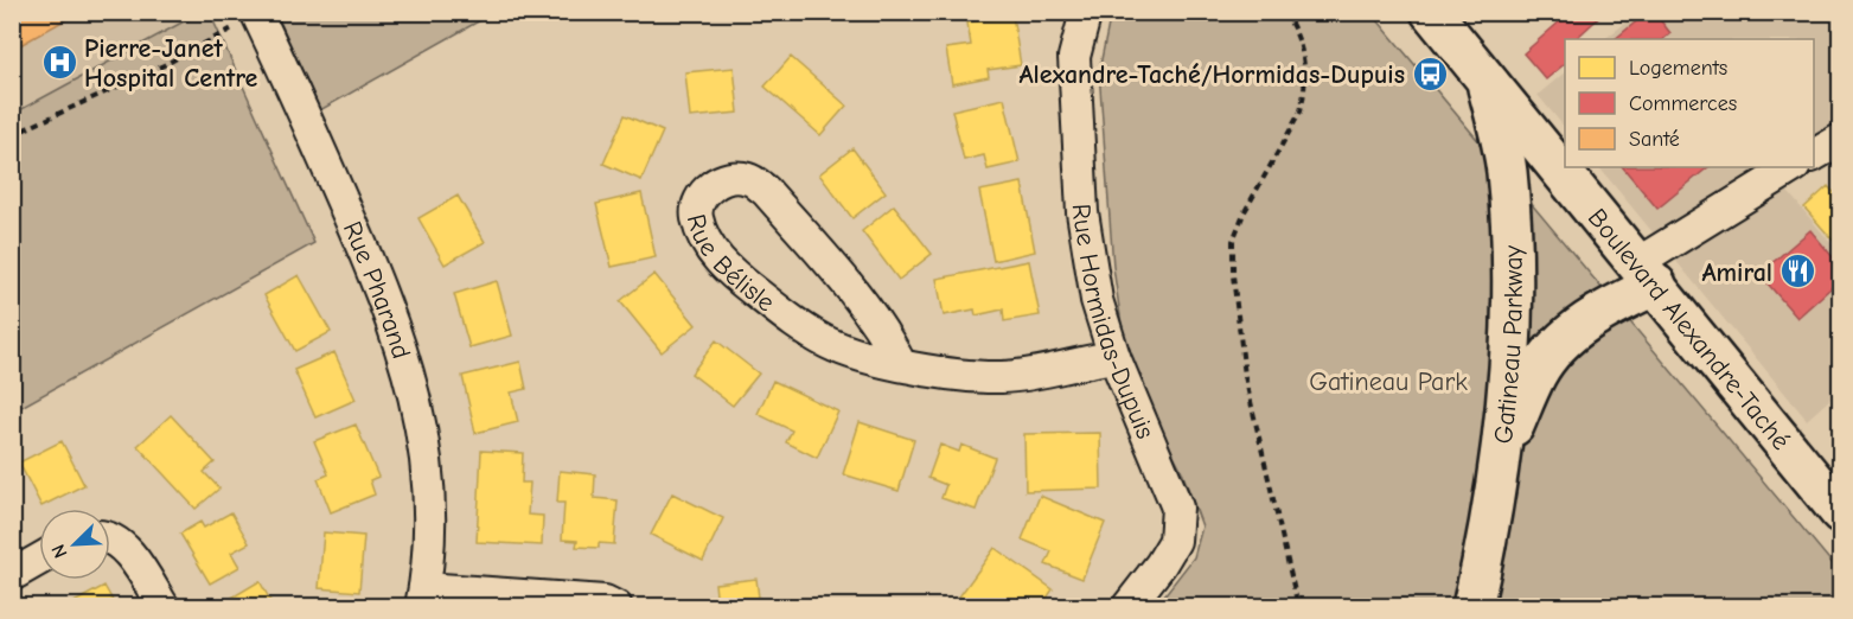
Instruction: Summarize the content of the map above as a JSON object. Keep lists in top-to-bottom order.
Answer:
{
  "streets": {
    "street": [
      "Rue Bélisle",
      "Rue Pharand",
      "Rue Hormidas-Dupuis",
      "Boulevard Alexandre-Taché",
      "Gatineau Parkway"
    ]
  },
  "crossings": [
    ["Rue Bélisle", "Rue Hormidas-Dupuis"],
    ["Boulevard Alexandre-Taché", "Gatineau Parkway"]
  ],
  "parks": ["Gatineau Park"],
  "places": {
    "hospital": ["Pierre-Janet Hospital Centre"],
    "bus stop": ["Alexandre-Taché/Hormidas-Dupuis"],
    "restaurant": ["Amiral"]
  },
  "legend": ["Logements", "Commerces", "Santé"],
  "north": "bottom left"
}
